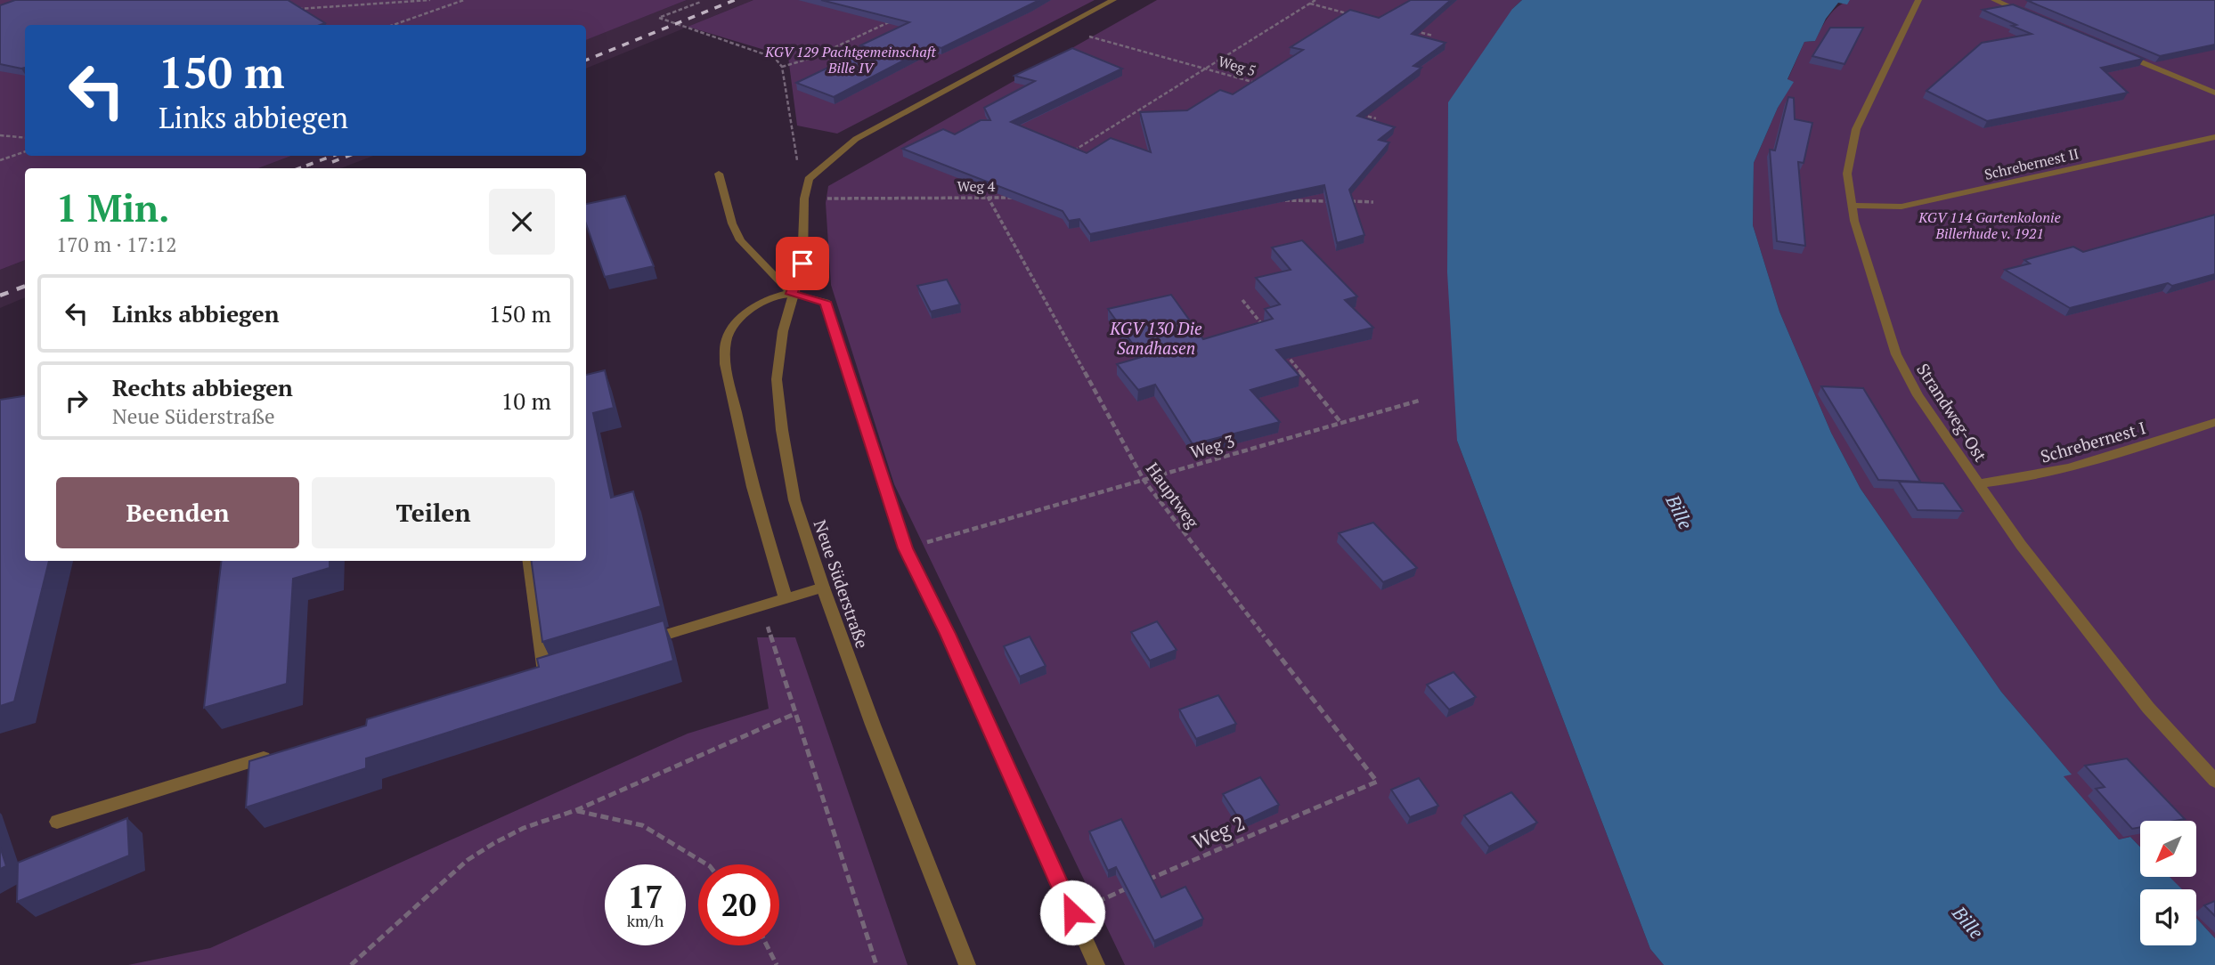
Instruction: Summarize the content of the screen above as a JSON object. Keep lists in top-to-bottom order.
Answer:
{
  "streets": {
    "street": [
      "Schrebernest II",
      "Strandweg-Ost",
      "Schrebernest I",
      "Neue Süderstraße"
    ],
    "path": [
      "Weg 5",
      "Weg 4",
      "Weg 3",
      "Hauptweg",
      "Weg 2"
    ]
  },
  "crossings": [
    ["Schrebernest II", "Strandweg-Ost"],
    ["Weg 4", "Hauptweg"],
    ["Weg 4", "Neue Süderstraße"],
    ["Strandweg-Ost", "Schrebernest I"],
    ["Weg 3", "Hauptweg"],
    ["Hauptweg", "Weg 2"]
  ],
  "water": ["Bille"],
  "parks": ["KGV 129 Pachtgemeinschaft Bille IV", "KGV 114 Gartenkolonie Billerhude v. 1921", "KGV 130 Die Sandhasen"],
  "north": "bottom left",
  "page": {
    "turn": ["150 m", "Links abbiegen"],
    "heading": ["1 Min.", "170 m · 17:12"],
    "list": [
      {
        "name": "Links abbiegen",
        "value": "150 m"
      },
      {
        "name": "Rechts abbiegen",
        "note": "Neue Süderstraße",
        "value": "10 m"
      }
    ],
    "buttons": ["Beenden", "Teilen"],
    "speed": "17 km/h",
    "limit": "20"
  }
}
